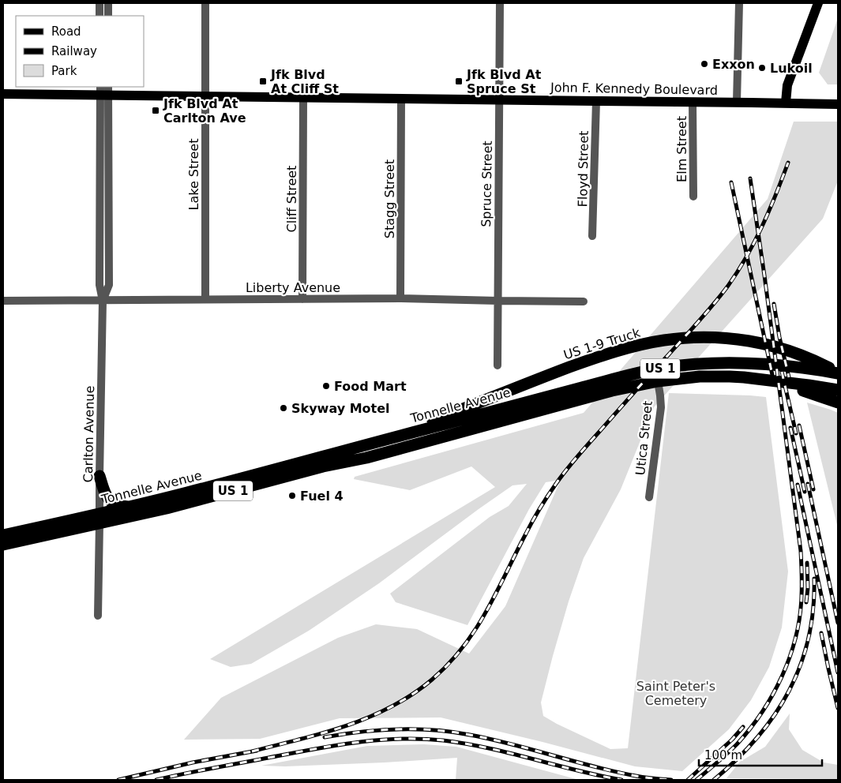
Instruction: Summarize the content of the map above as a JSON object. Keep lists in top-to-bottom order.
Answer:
{
  "streets": {
    "highway": ["US 1-9 Truck", "US 1", "Tonnelle Avenue"],
    "main road": ["John F. Kennedy Boulevard"],
    "street": [
      "Elm Street",
      "Floyd Street",
      "Lake Street",
      "Spruce Street",
      "Cliff Street",
      "Stagg Street",
      "Liberty Avenue",
      "Carlton Avenue",
      "Utica Street"
    ]
  },
  "crossings": [
    ["John F. Kennedy Boulevard", "Elm Street"],
    ["John F. Kennedy Boulevard", "Floyd Street"],
    ["John F. Kennedy Boulevard", "Lake Street"],
    ["John F. Kennedy Boulevard", "Spruce Street"],
    ["John F. Kennedy Boulevard", "Cliff Street"],
    ["John F. Kennedy Boulevard", "Stagg Street"],
    ["John F. Kennedy Boulevard", "Carlton Avenue"],
    ["Lake Street", "Liberty Avenue"],
    ["Spruce Street", "Liberty Avenue"],
    ["Cliff Street", "Liberty Avenue"],
    ["Stagg Street", "Liberty Avenue"],
    ["Liberty Avenue", "Carlton Avenue"],
    ["US 1-9 Truck", "Tonnelle Avenue"],
    ["Tonnelle Avenue", "Carlton Avenue"],
    ["Tonnelle Avenue", "Utica Street"]
  ],
  "parks": ["Saint Peter's Cemetery"],
  "places": {
    "other": [
      "Exxon",
      "Lukoil",
      "Food Mart",
      "Skyway Motel",
      "Fuel 4"
    ],
    "transit": ["Jfk Blvd At Cliff St", "Jfk Blvd At Spruce St", "Jfk Blvd At Carlton Ave"]
  },
  "legend": ["Road", "Railway", "Park"],
  "scale_bar": "100 m"
}
